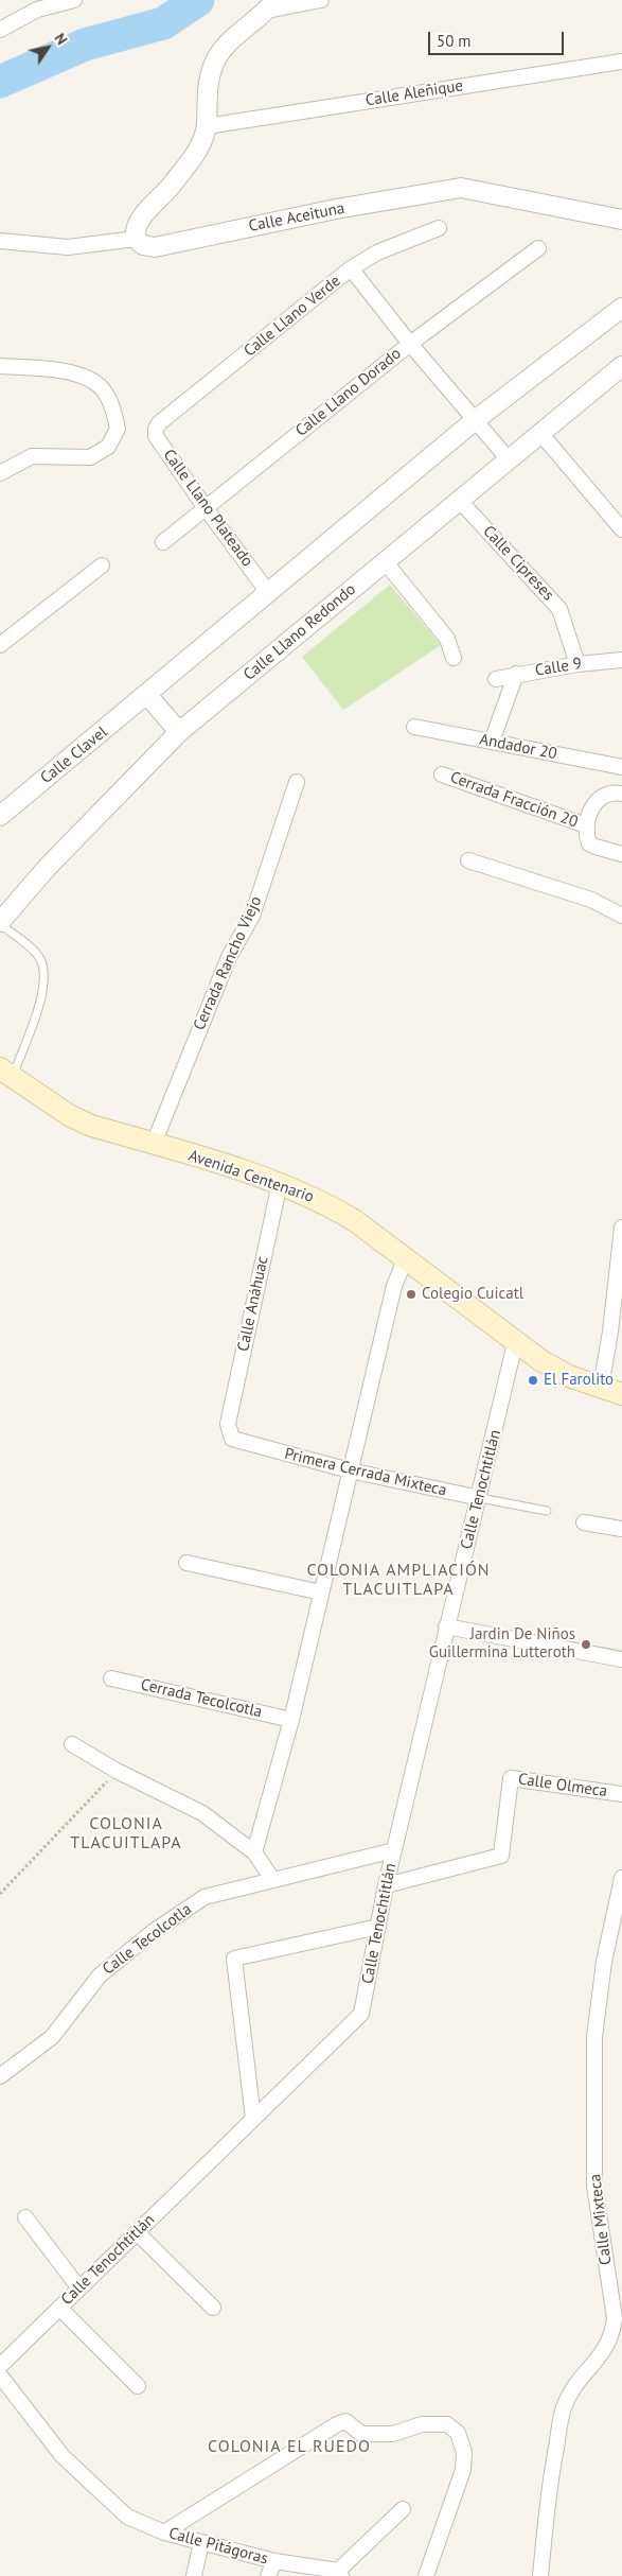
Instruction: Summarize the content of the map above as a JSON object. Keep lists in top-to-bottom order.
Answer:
{
  "streets": {
    "main road": ["Avenida Centenario"],
    "street": [
      "Calle Aleñique",
      "Calle Aceituna",
      "Calle Llano Verde",
      "Calle Llano Dorado",
      "Calle Llano Plateado",
      "Calle Cipreses",
      "Calle Llano Redondo",
      "Calle 9",
      "Andador 20",
      "Calle Clavel",
      "Cerrada Fracción 20",
      "Cerrada Rancho Viejo",
      "Calle Anáhuac",
      "Primera Cerrada Mixteca",
      "Calle Tenochtitlán",
      "Cerrada Tecolcotla",
      "Calle Olmeca",
      "Calle Tecolcotla",
      "Calle Mixteca",
      "Calle Pitágoras"
    ]
  },
  "crossings": [
    ["Calle Llano Verde", "Calle Llano Plateado"],
    ["Calle Llano Dorado", "Calle Llano Plateado"],
    ["Calle Cipreses", "Calle Llano Redondo"],
    ["Calle Cipreses", "Calle 9"],
    ["Cerrada Rancho Viejo", "Avenida Centenario"],
    ["Avenida Centenario", "Calle Anáhuac"],
    ["Avenida Centenario", "Calle Tenochtitlán"],
    ["Calle Anáhuac", "Primera Cerrada Mixteca"],
    ["Primera Cerrada Mixteca", "Calle Tenochtitlán"],
    ["Calle Tenochtitlán", "Calle Olmeca"],
    ["Calle Tenochtitlán", "Calle Tecolcotla"]
  ],
  "districts": ["COLONIA AMPLIACIÓN TLACUITLAPA", "COLONIA TLACUITLAPA", "COLONIA EL RUEDO"],
  "places": ["Colegio Cuicatl", "El Farolito", "Jardin De Niños Guillermina Lutteroth"],
  "scale_bar": "50 m",
  "north": "top right"
}
